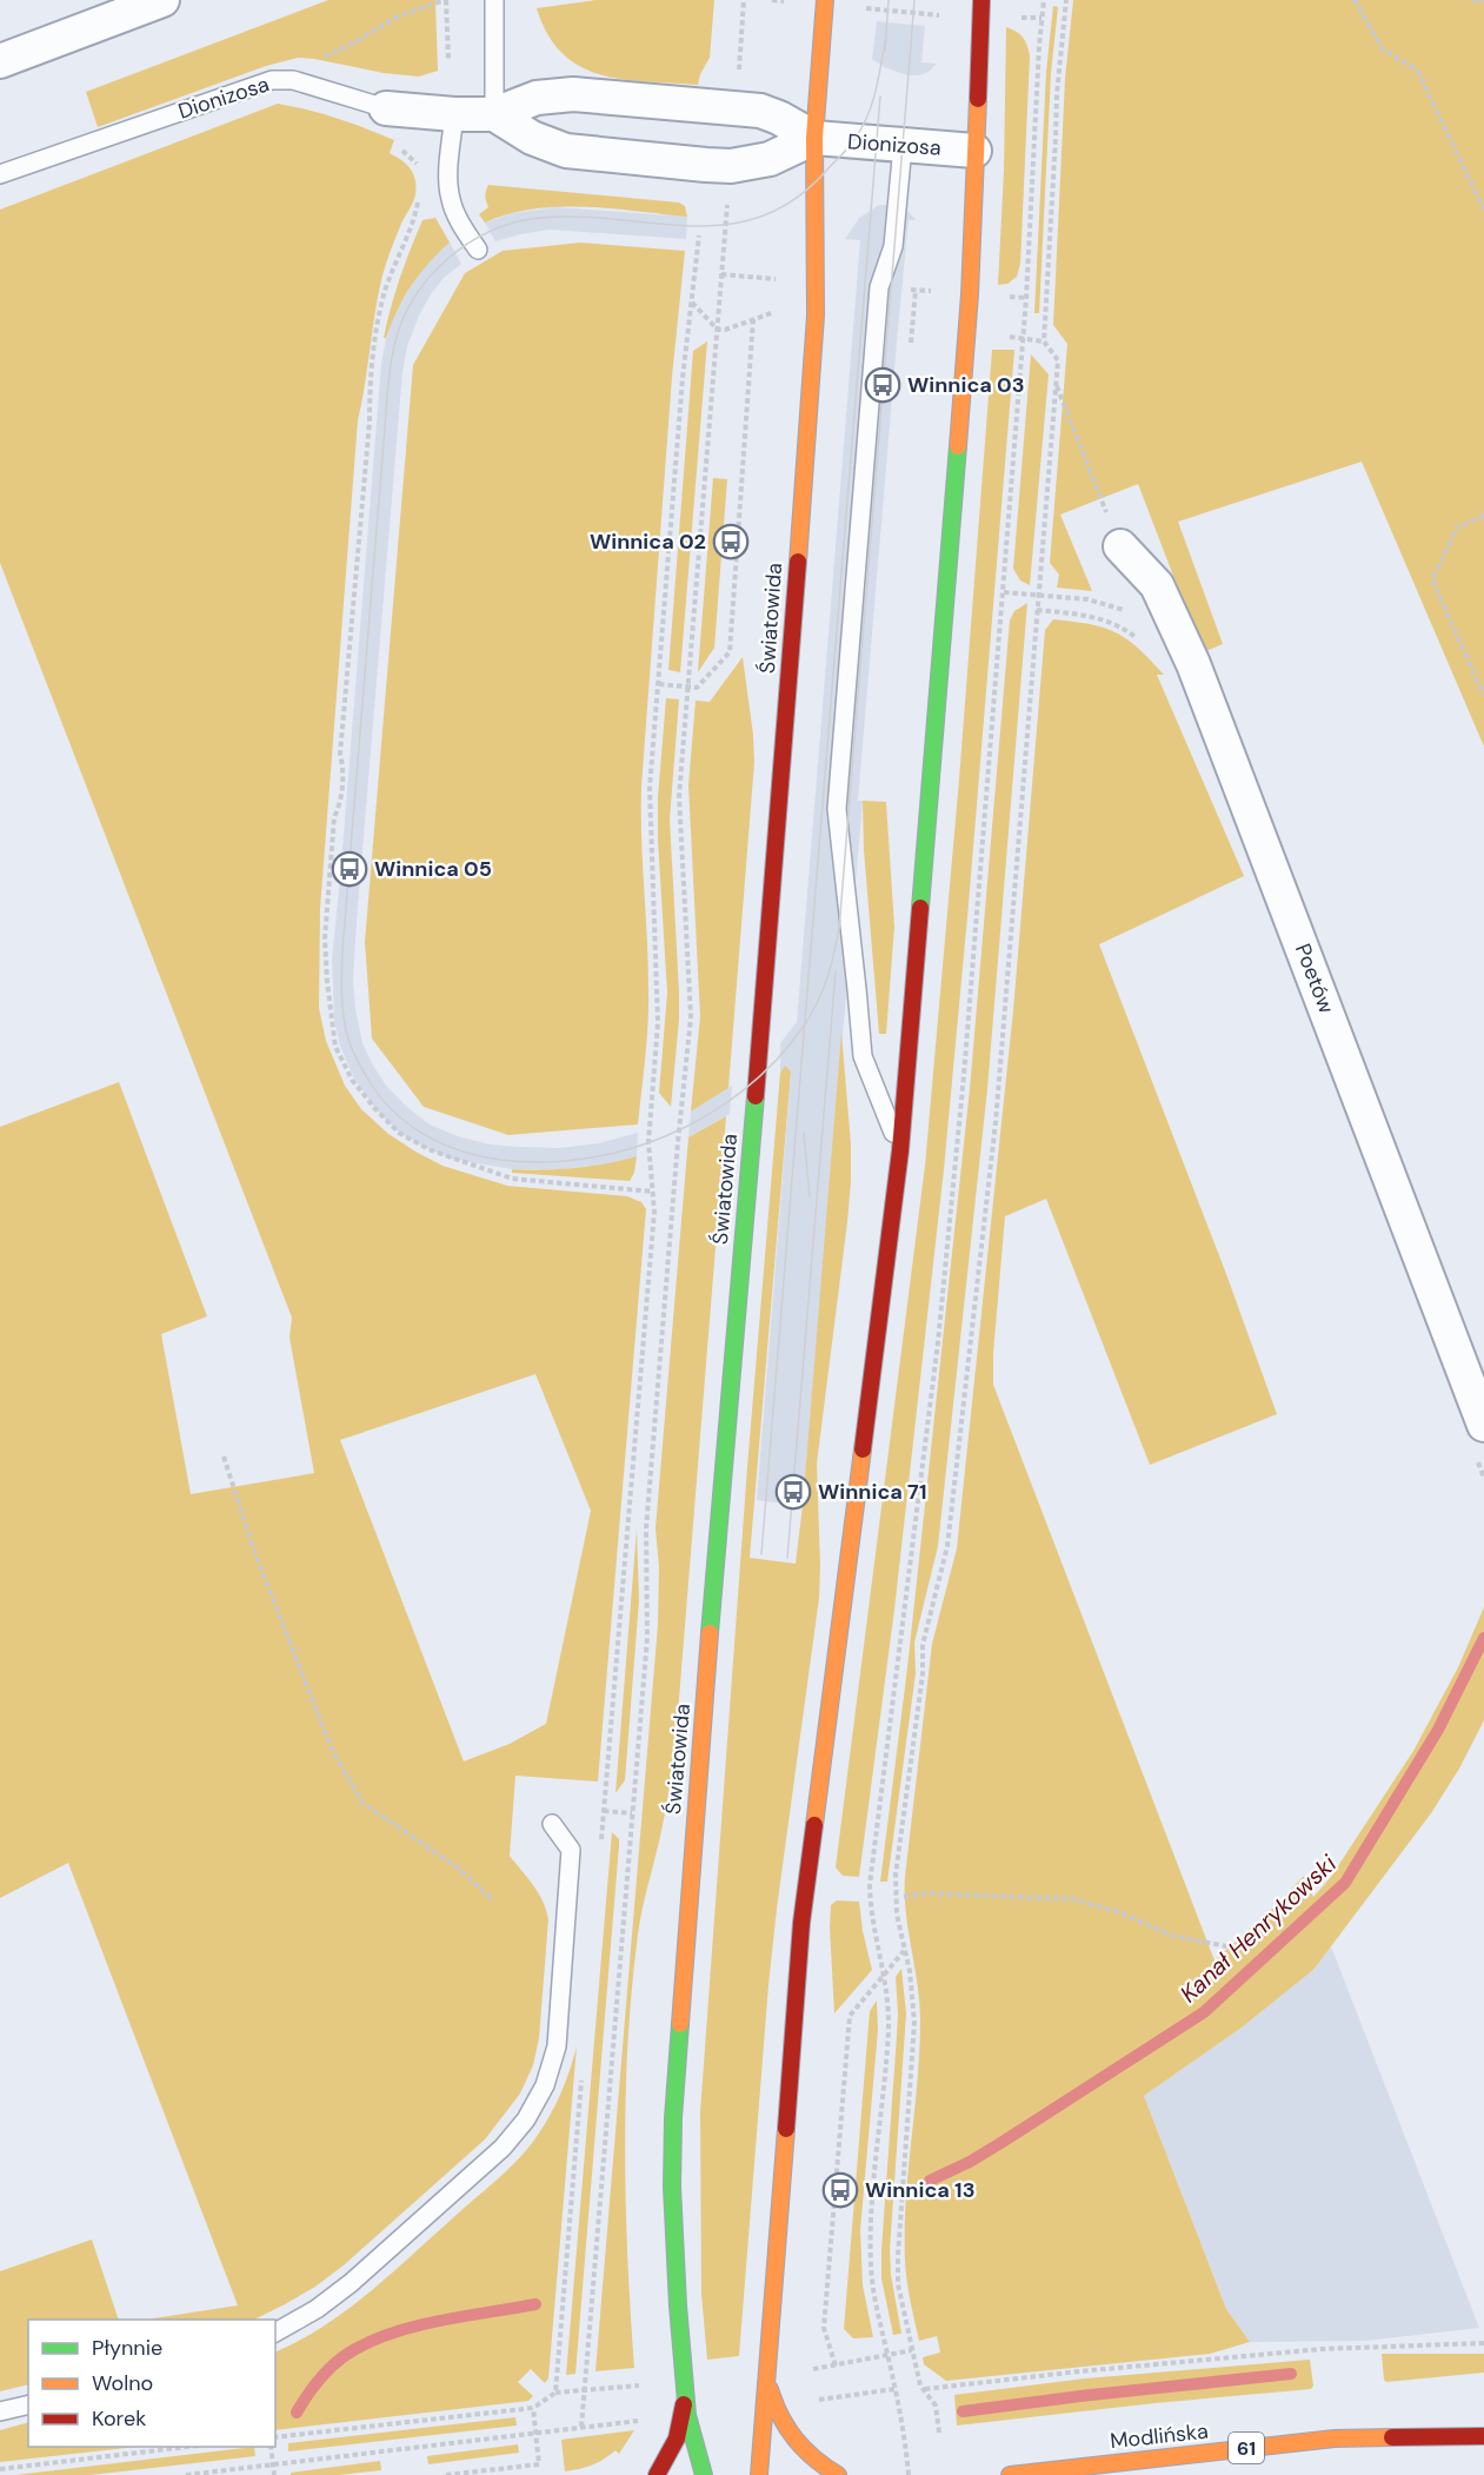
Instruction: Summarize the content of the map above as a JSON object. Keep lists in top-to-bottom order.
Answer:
{
  "streets": {
    "street": [
      "Dionizosa",
      "Światowida",
      "Poetów",
      "Modlińska",
      "61"
    ]
  },
  "crossings": [
    ["Dionizosa", "Światowida"]
  ],
  "water": ["Kanał Henrykowski"],
  "places": {
    "bus stop": [
      "Winnica 03",
      "Winnica 02",
      "Winnica 05",
      "Winnica 71",
      "Winnica 13"
    ]
  },
  "legend": ["Płynnie", "Wolno", "Korek"]
}
